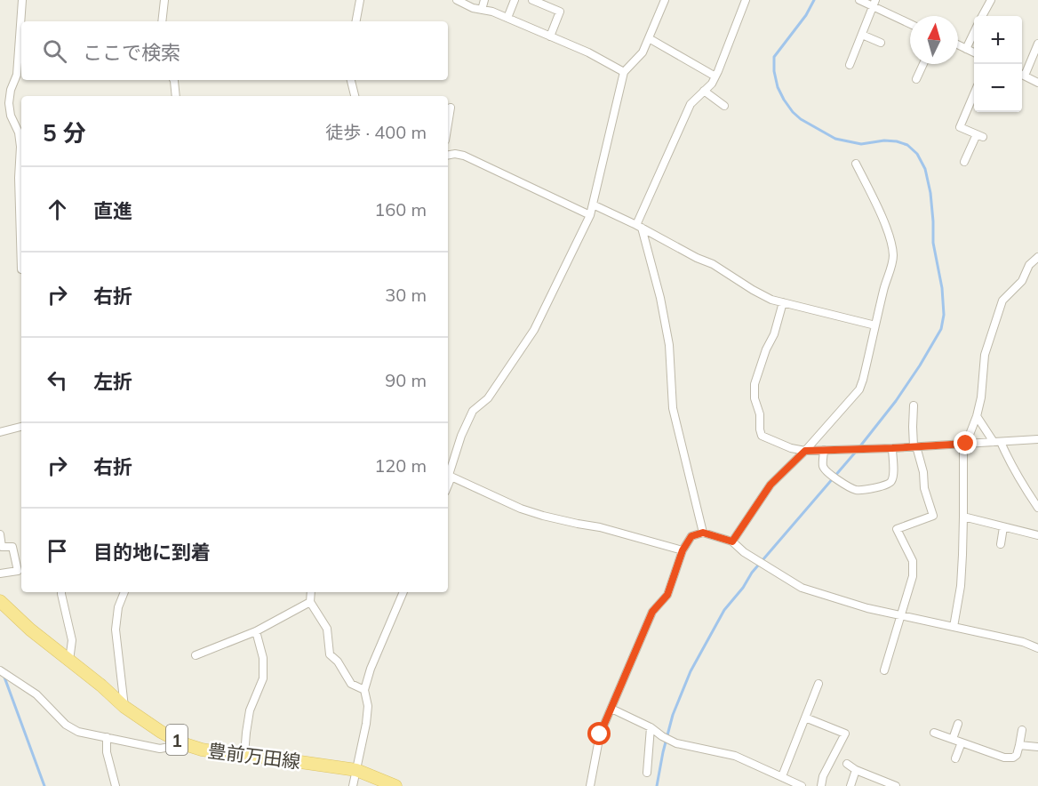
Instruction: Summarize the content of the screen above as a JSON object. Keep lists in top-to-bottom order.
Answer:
{
  "streets": {
    "main road": ["1", "豊前万田線"]
  },
  "north": "top",
  "page": {
    "map_buttons": ["+", "−"],
    "search": "ここで検索",
    "heading": ["5 分", "徒歩 · 400 m"],
    "list": [
      ["直進", "160 m"],
      ["右折", "30 m"],
      ["左折", "90 m"],
      ["右折", "120 m"],
      "目的地に到着"
    ]
  }
}
